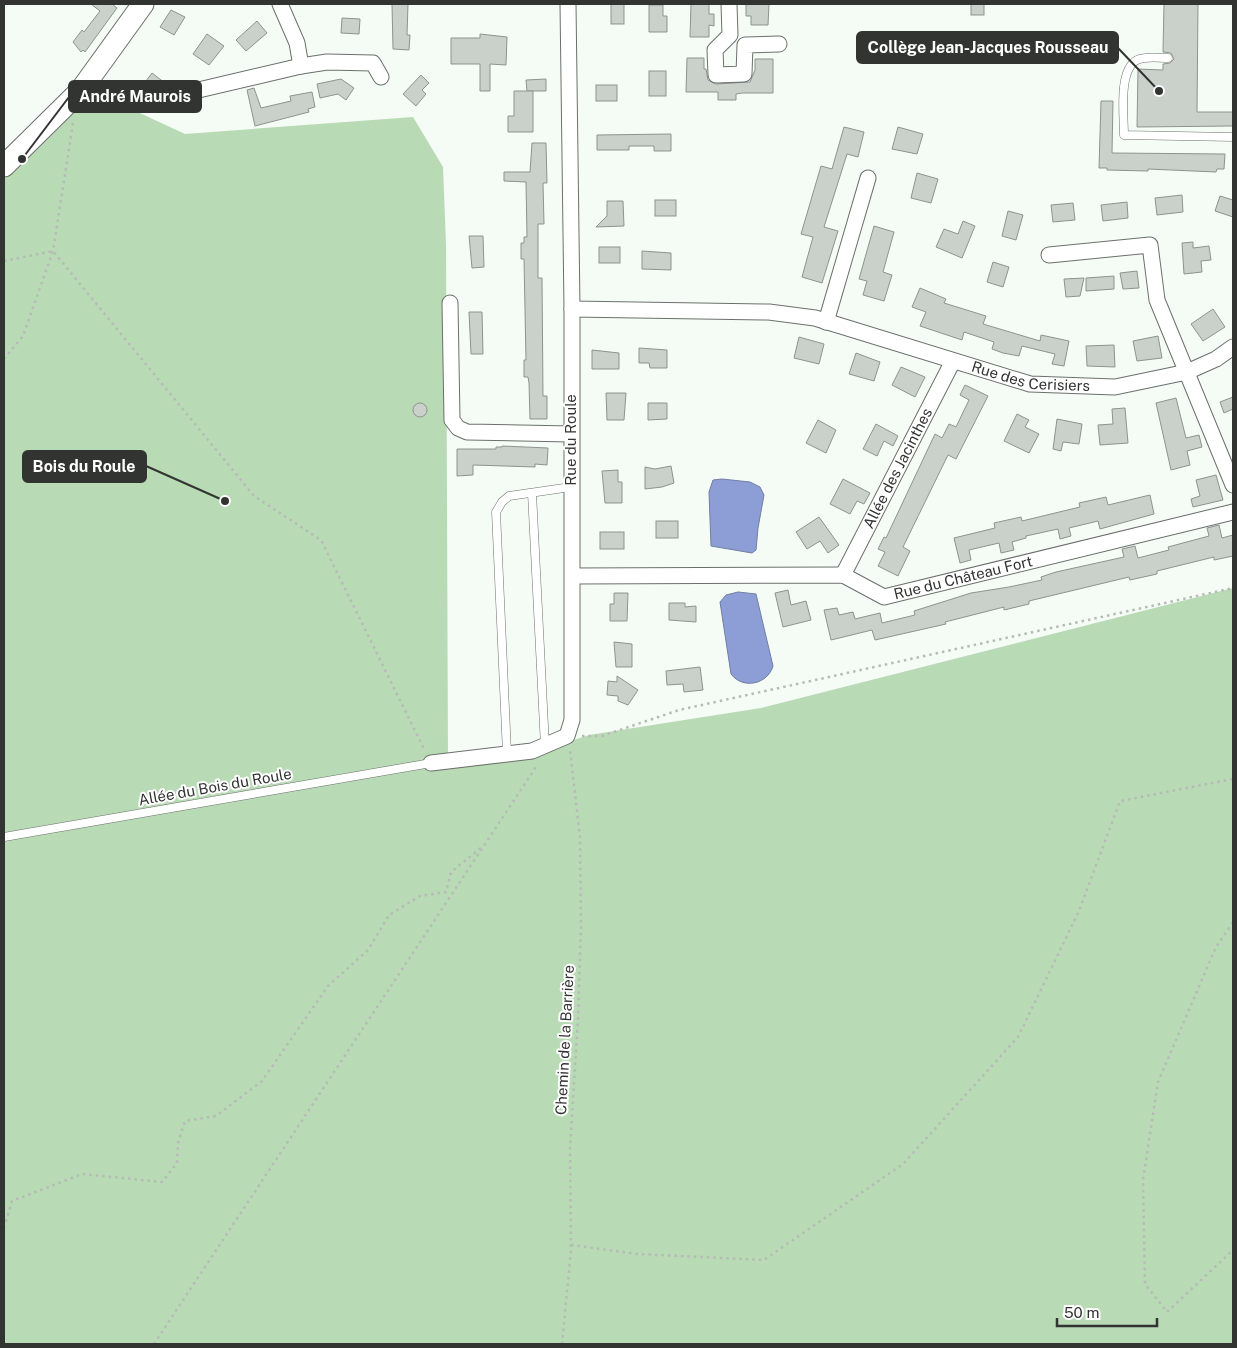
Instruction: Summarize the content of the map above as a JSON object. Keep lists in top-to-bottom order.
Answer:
{
  "streets": {
    "street": [
      "Rue des Cerisiers",
      "Rue du Roule",
      "Allée des Jacinthes",
      "Rue du Château Fort"
    ],
    "lane": ["Allée du Bois du Roule"],
    "path": ["Chemin de la Barrière"]
  },
  "crossings": [
    ["Rue des Cerisiers", "Rue du Roule"],
    ["Rue des Cerisiers", "Allée des Jacinthes"],
    ["Rue du Roule", "Rue du Château Fort"],
    ["Rue du Roule", "Chemin de la Barrière"],
    ["Allée des Jacinthes", "Rue du Château Fort"]
  ],
  "places": ["Collège Jean-Jacques Rousseau", "André Maurois", "Bois du Roule"],
  "scale_bar": "50 m"
}
